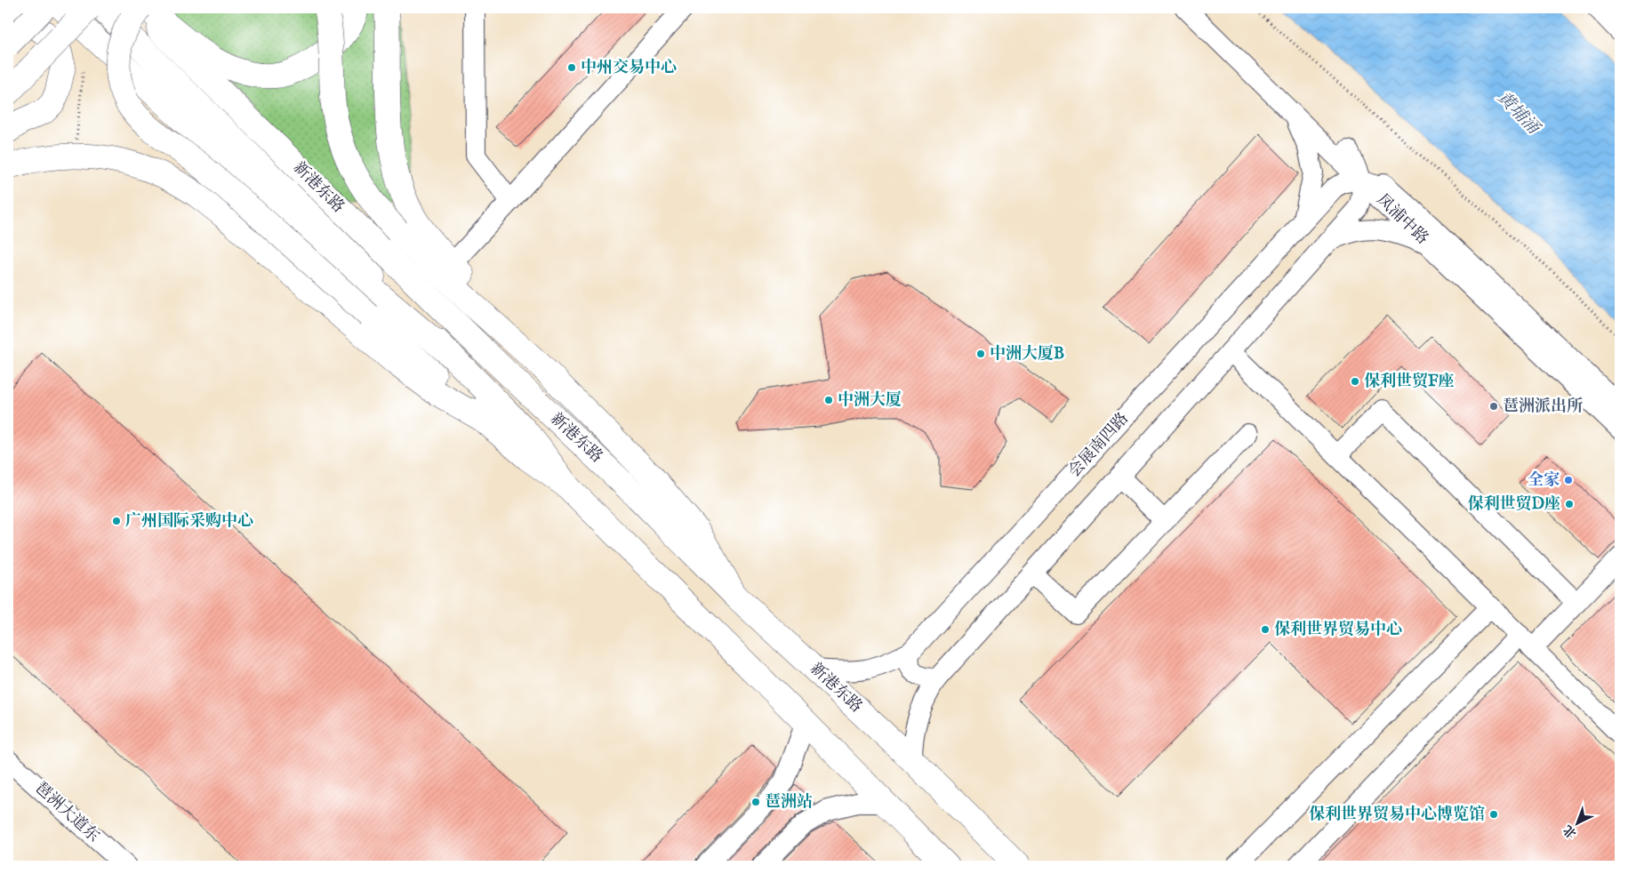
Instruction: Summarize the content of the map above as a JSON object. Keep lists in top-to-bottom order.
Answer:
{
  "streets": {
    "main road": ["新港东路"],
    "street": ["凤浦中路", "会展南四路", "琶洲大道东"]
  },
  "crossings": [
    ["新港东路", "会展南四路"],
    ["凤浦中路", "会展南四路"]
  ],
  "water": ["黄埔涌"],
  "places": [
    "中州交易中心",
    "中洲大厦B",
    "保利世贸F座",
    "中洲大厦",
    "琶洲派出所",
    "全家",
    "保利世贸D座",
    "广州国际采购中心",
    "保利世界贸易中心",
    "琶洲站",
    "保利世界贸易中心博览馆"
  ],
  "north": "bottom left"
}
